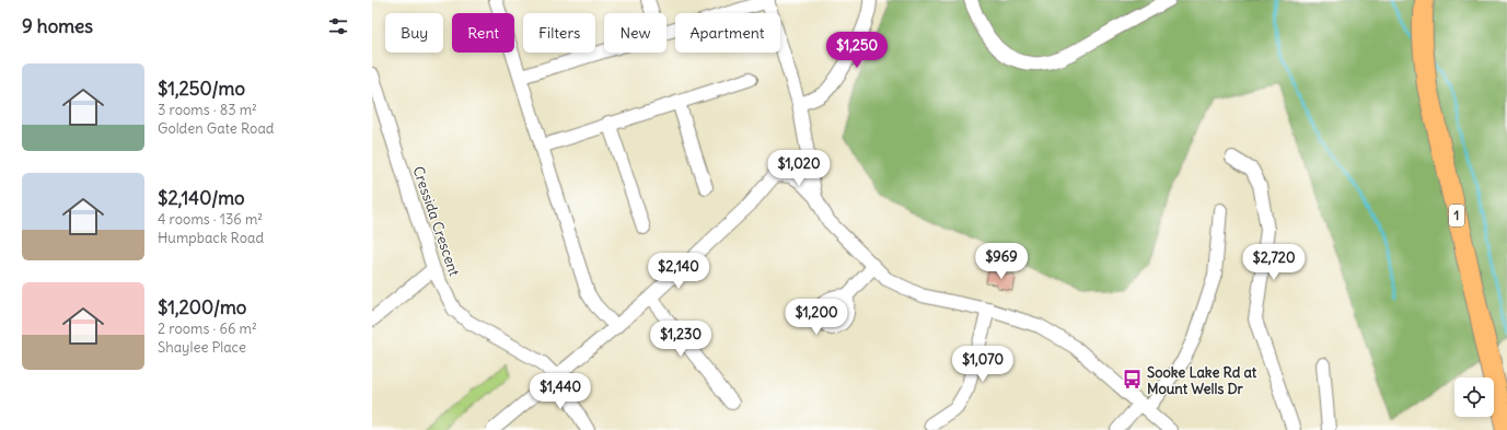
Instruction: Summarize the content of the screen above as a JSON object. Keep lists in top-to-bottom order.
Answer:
{
  "streets": {
    "highway": ["1"],
    "street": ["Cressida Crescent"]
  },
  "places": {
    "bus stop": ["Sooke Lake Rd at Mount Wells Dr"]
  },
  "page": {
    "heading": "9 homes",
    "chip": [
      "Buy",
      "Rent",
      "Filters",
      "New",
      "Apartment"
    ],
    "price": [
      "$1,250",
      "$1,020",
      "$969",
      "$2,720",
      "$2,140",
      "$1,200",
      "$1,230",
      "$1,070",
      "$1,440"
    ],
    "list": [
      {
        "name": "$1,250/mo",
        "note": "3 rooms · 83 m² · Golden Gate Road"
      },
      {
        "name": "$2,140/mo",
        "note": "4 rooms · 136 m² · Humpback Road"
      },
      {
        "name": "$1,200/mo",
        "note": "2 rooms · 66 m² · Shaylee Place"
      }
    ]
  }
}
